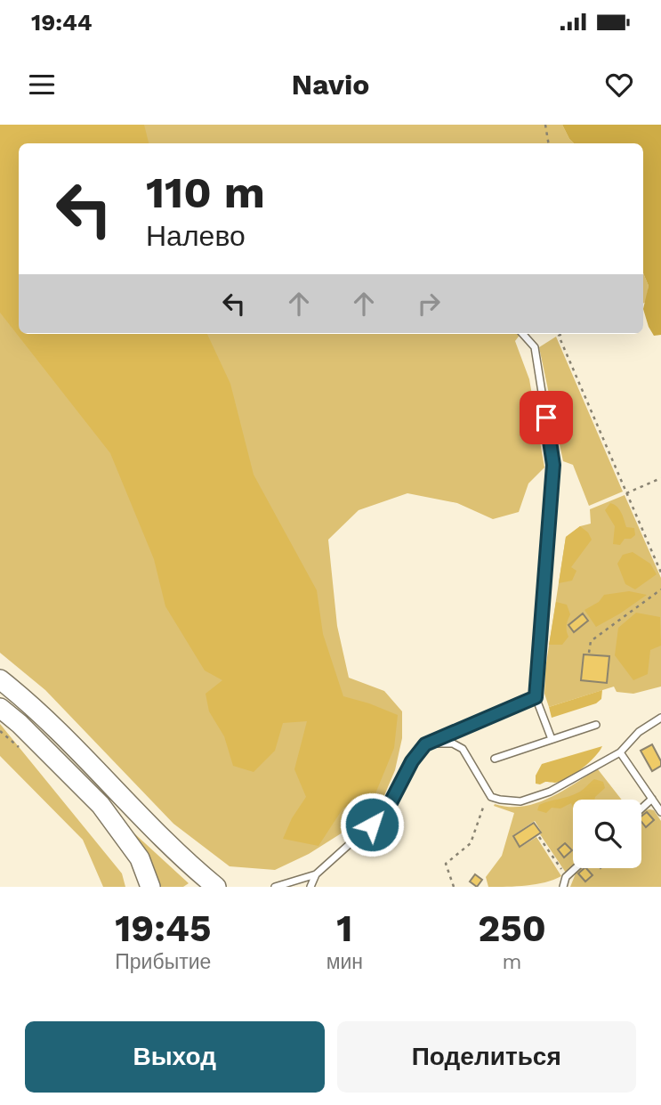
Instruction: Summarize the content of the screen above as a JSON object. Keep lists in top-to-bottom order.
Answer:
{
  "page": {
    "status": "19:44",
    "header": "Navio",
    "turn": ["110 m", "Налево"],
    "eta": [
      "19:45",
      "Прибытие",
      "1",
      "мин",
      "250",
      "m"
    ],
    "buttons": ["Выход", "Поделиться"]
  }
}
